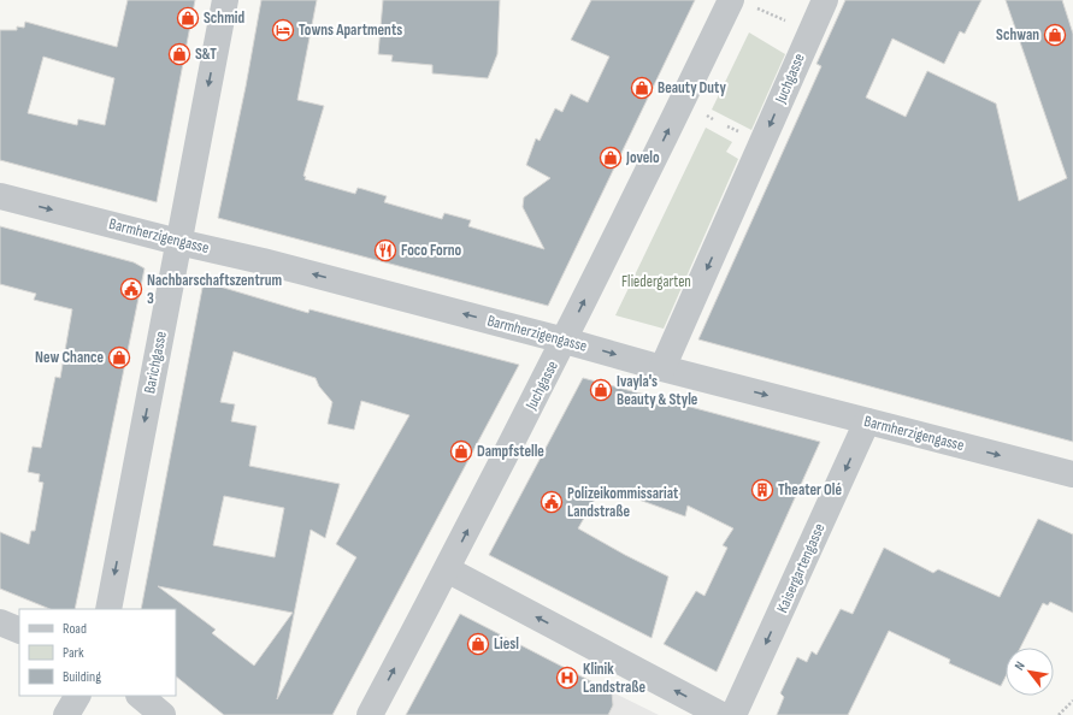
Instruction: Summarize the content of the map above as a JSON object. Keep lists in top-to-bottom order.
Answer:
{
  "streets": {
    "street": [
      "Juchgasse",
      "Barmherzigengasse",
      "Barichgasse",
      "Kaisergartengasse"
    ]
  },
  "crossings": [
    ["Juchgasse", "Barmherzigengasse"],
    ["Barmherzigengasse", "Barichgasse"],
    ["Barmherzigengasse", "Kaisergartengasse"]
  ],
  "one_way": ["Barichgasse", "Kaisergartengasse"],
  "parks": ["Fliedergarten"],
  "places": {
    "shop": [
      "Schmid",
      "Schwan",
      "S&T",
      "Beauty Duty",
      "Jovelo",
      "New Chance",
      "Ivayla's Beauty & Style",
      "Dampfstelle",
      "Liesl"
    ],
    "hotel": ["Towns Apartments"],
    "restaurant": ["Foco Forno"],
    "public building": ["Nachbarschaftszentrum 3", "Polizeikommissariat Landstraße"],
    "building": ["Theater Olé"],
    "hospital": ["Klinik Landstraße"]
  },
  "legend": ["Road", "Park", "Building"],
  "north": "top left"
}
